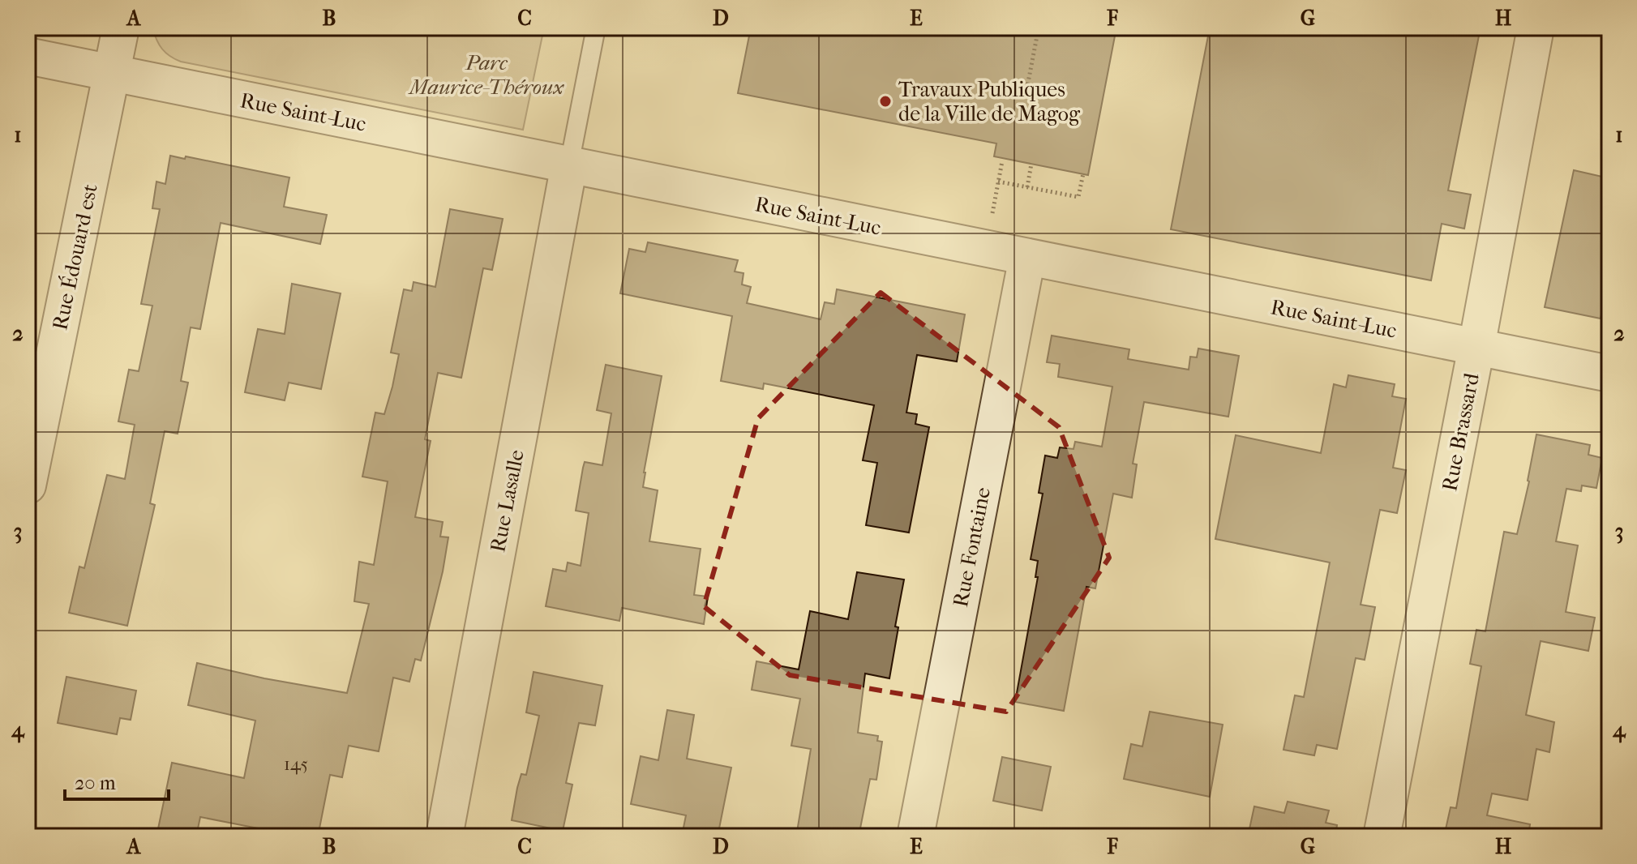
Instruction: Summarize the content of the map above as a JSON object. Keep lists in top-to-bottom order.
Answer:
{
  "streets": {
    "street": [
      "Rue Saint-Luc",
      "Rue Édouard est",
      "Rue Brassard",
      "Rue Lasalle",
      "Rue Fontaine"
    ]
  },
  "crossings": [
    ["Rue Saint-Luc", "Rue Édouard est"],
    ["Rue Saint-Luc", "Rue Brassard"],
    ["Rue Saint-Luc", "Rue Lasalle"],
    ["Rue Saint-Luc", "Rue Fontaine"]
  ],
  "parks": ["Parc Maurice-Théroux"],
  "places": ["Travaux Publiques de la Ville de Magog"],
  "house_numbers": ["145"],
  "scale_bar": "20 m",
  "grid": {
    "columns": [
      "A",
      "B",
      "C",
      "D",
      "E",
      "F",
      "G",
      "H"
    ],
    "rows": [
      "1",
      "2",
      "3",
      "4"
    ]
  }
}
